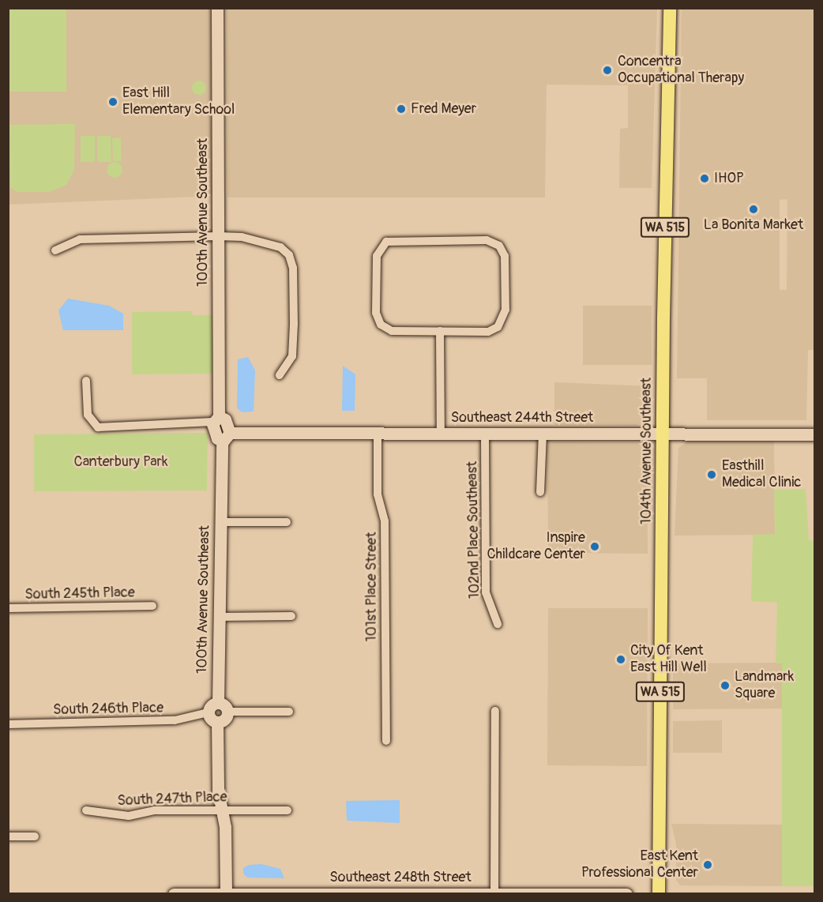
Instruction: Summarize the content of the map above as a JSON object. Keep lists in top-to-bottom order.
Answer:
{
  "streets": {
    "main road": ["WA 515", "104th Avenue Southeast"],
    "street": [
      "100th Avenue Southeast",
      "Southeast 244th Street",
      "102nd Place Southeast",
      "101st Place Street",
      "South 245th Place",
      "South 246th Place",
      "South 247th Place",
      "Southeast 248th Street"
    ]
  },
  "crossings": [
    ["100th Avenue Southeast", "Southeast 244th Street"],
    ["100th Avenue Southeast", "South 246th Place"],
    ["Southeast 244th Street", "104th Avenue Southeast"],
    ["Southeast 244th Street", "102nd Place Southeast"],
    ["Southeast 244th Street", "101st Place Street"]
  ],
  "parks": ["Canterbury Park"],
  "places": [
    "Concentra Occupational Therapy",
    "East Hill Elementary School",
    "Fred Meyer",
    "IHOP",
    "La Bonita Market",
    "Easthill Medical Clinic",
    "Inspire Childcare Center",
    "City Of Kent East Hill Well",
    "Landmark Square",
    "East Kent Professional Center"
  ]
}
